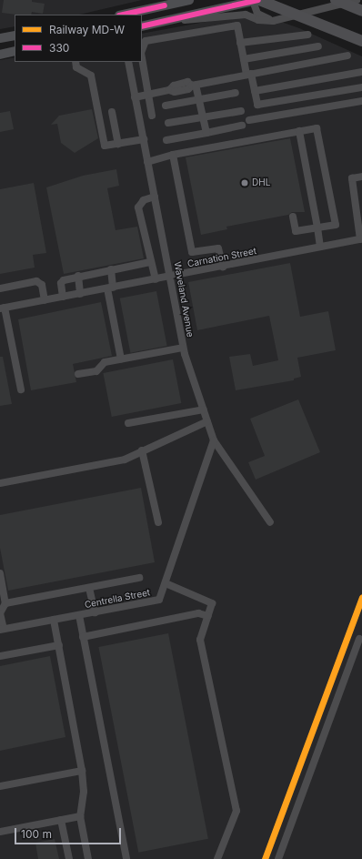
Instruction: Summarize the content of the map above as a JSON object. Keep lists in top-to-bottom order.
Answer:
{
  "streets": {
    "street": ["Carnation Street", "Waveland Avenue", "Centrella Street"]
  },
  "crossings": [
    ["Carnation Street", "Waveland Avenue"],
    ["Waveland Avenue", "Centrella Street"]
  ],
  "places": ["DHL"],
  "lines": ["transit line 330", "rail line MD-W"],
  "legend": ["Railway MD-W", "330"],
  "scale_bar": "100 m"
}
